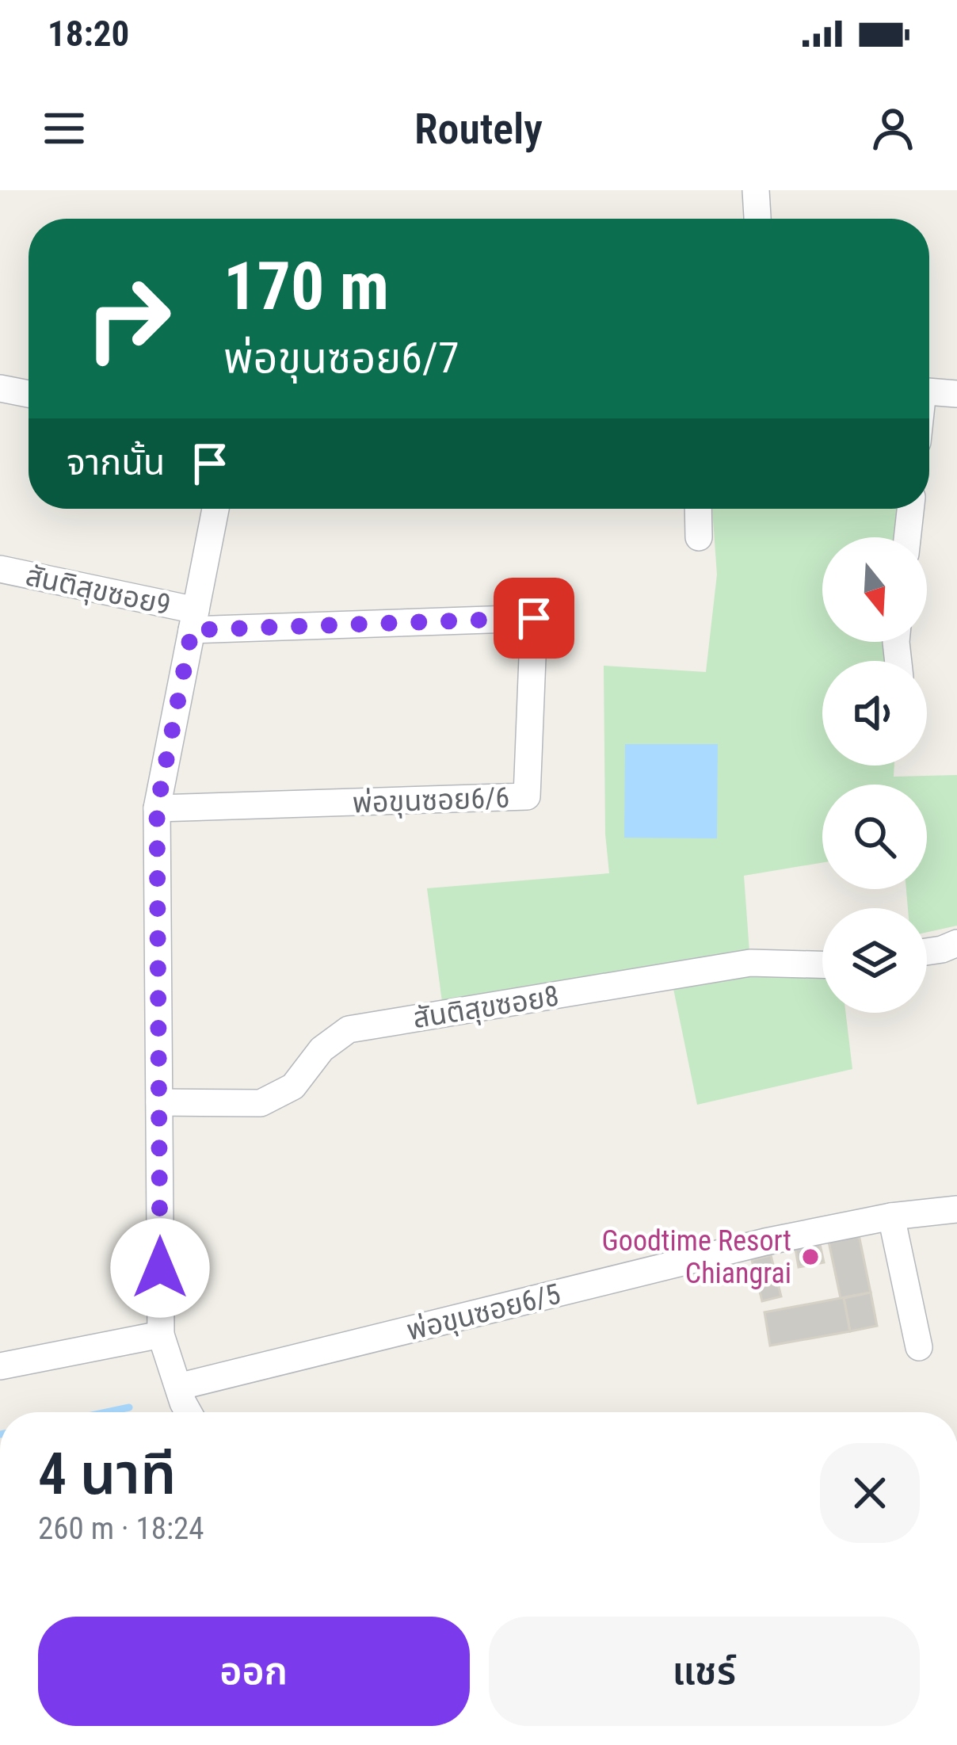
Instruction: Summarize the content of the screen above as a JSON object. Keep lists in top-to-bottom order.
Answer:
{
  "streets": {
    "street": [
      "สันติสุขซอย9",
      "พ่อขุนซอย6/6",
      "สันติสุขซอย8",
      "พ่อขุนซอย6/5"
    ]
  },
  "crossings": [
    ["สันติสุขซอย9", "พ่อขุนซอย6/6"]
  ],
  "places": ["Goodtime Resort Chiangrai"],
  "north": "bottom",
  "page": {
    "status": "18:20",
    "header": "Routely",
    "turn": ["170 m", "พ่อขุนซอย6/7"],
    "then": "จากนั้น",
    "heading": ["4 นาที", "260 m · 18:24"],
    "buttons": ["ออก", "แชร์"]
  }
}
